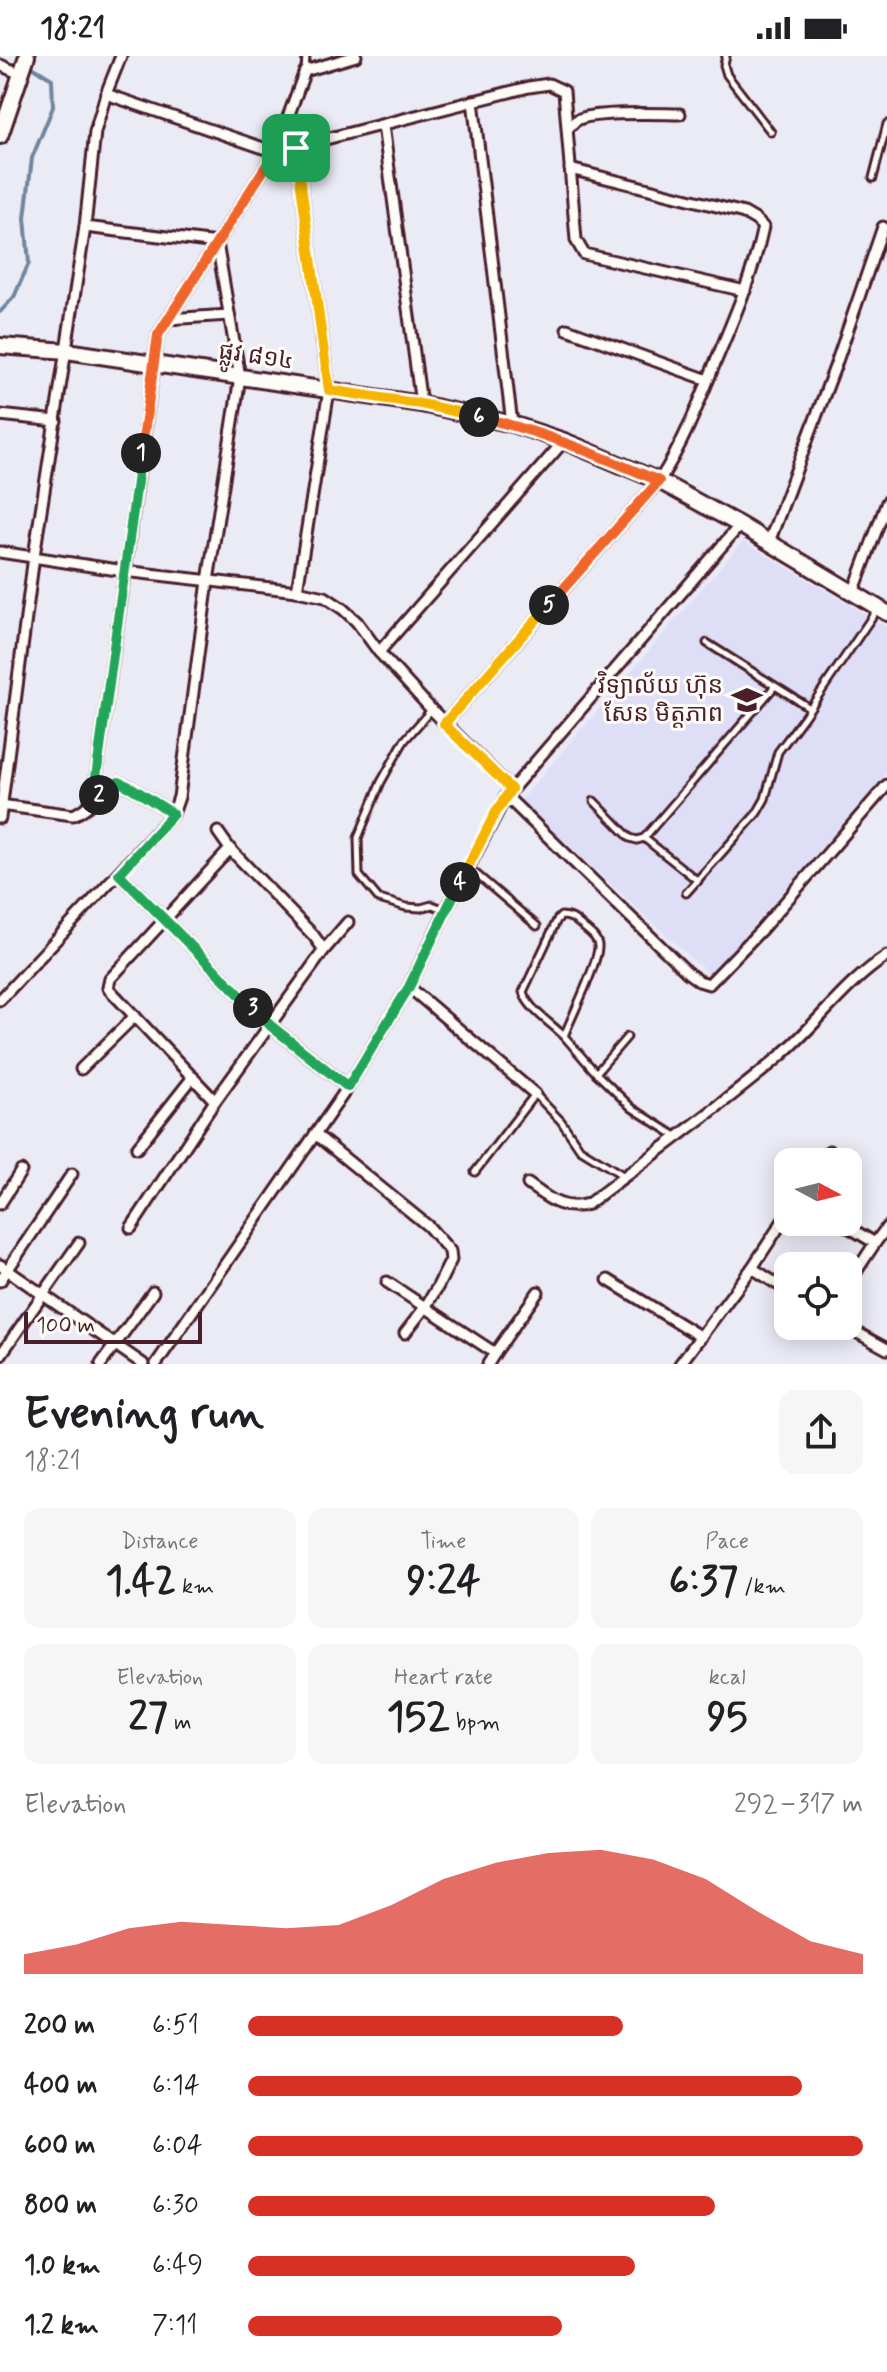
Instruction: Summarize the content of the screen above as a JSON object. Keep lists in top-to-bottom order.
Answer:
{
  "streets": {
    "street": ["ផ្លូវ ៨១៤"]
  },
  "places": {
    "school or university": ["វិទ្យាល័យ ហ៊ុន សែន មិត្តភាព"]
  },
  "scale_bar": "100 m",
  "north": "right",
  "page": {
    "status": "18:21",
    "pins": [
      "6",
      "1",
      "5",
      "2",
      "4",
      "3"
    ],
    "scale": "100 m",
    "heading": ["Evening run", "18:21"],
    "stats": [
      ["Distance", "1.42 km"],
      ["Time", "9:24"],
      ["Pace", "6:37 /km"],
      ["Elevation", "27 m"],
      ["Heart rate", "152 bpm"],
      ["kcal", "95"]
    ],
    "chart": ["Elevation", "292–317 m"],
    "list": [
      {
        "name": "200 m",
        "note": "6:51"
      },
      {
        "name": "400 m",
        "note": "6:14"
      },
      {
        "name": "600 m",
        "note": "6:04"
      },
      {
        "name": "800 m",
        "note": "6:30"
      },
      {
        "name": "1.0 km",
        "note": "6:49"
      },
      {
        "name": "1.2 km",
        "note": "7:11"
      }
    ]
  }
}
